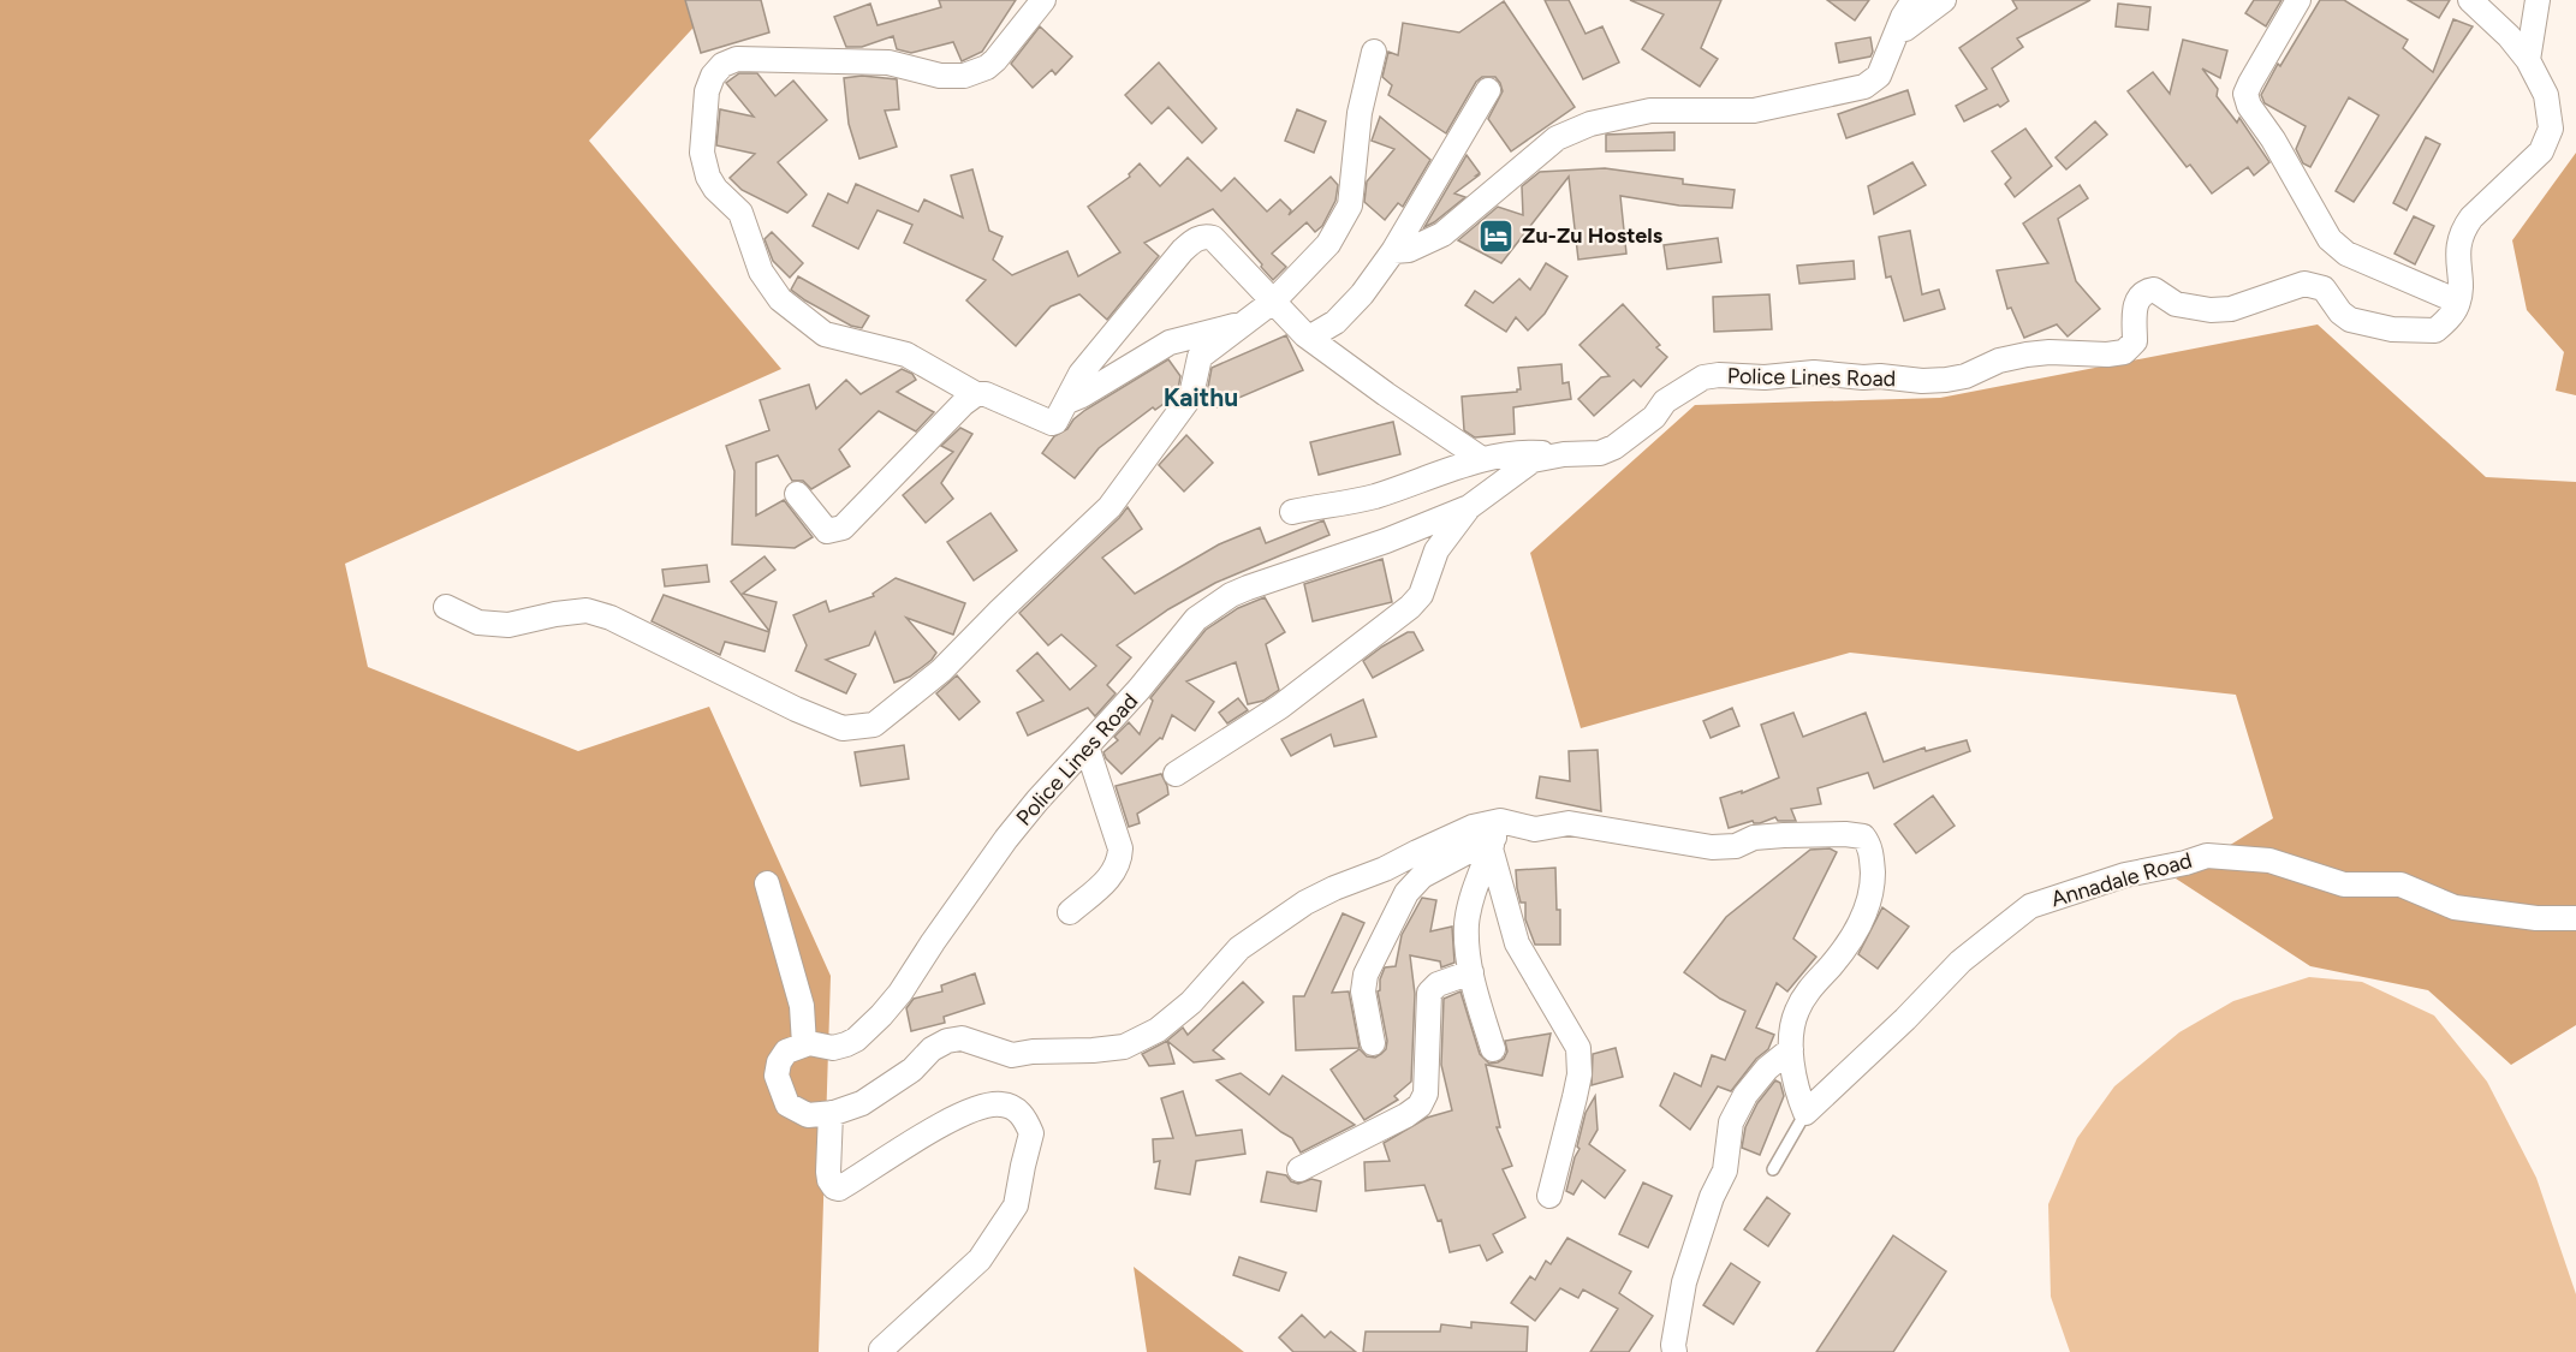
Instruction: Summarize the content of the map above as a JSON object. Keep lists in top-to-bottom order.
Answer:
{
  "streets": {
    "street": ["Police Lines Road", "Annadale Road"]
  },
  "districts": ["Kaithu"],
  "places": {
    "hotel": ["Zu-Zu Hostels"]
  }
}
